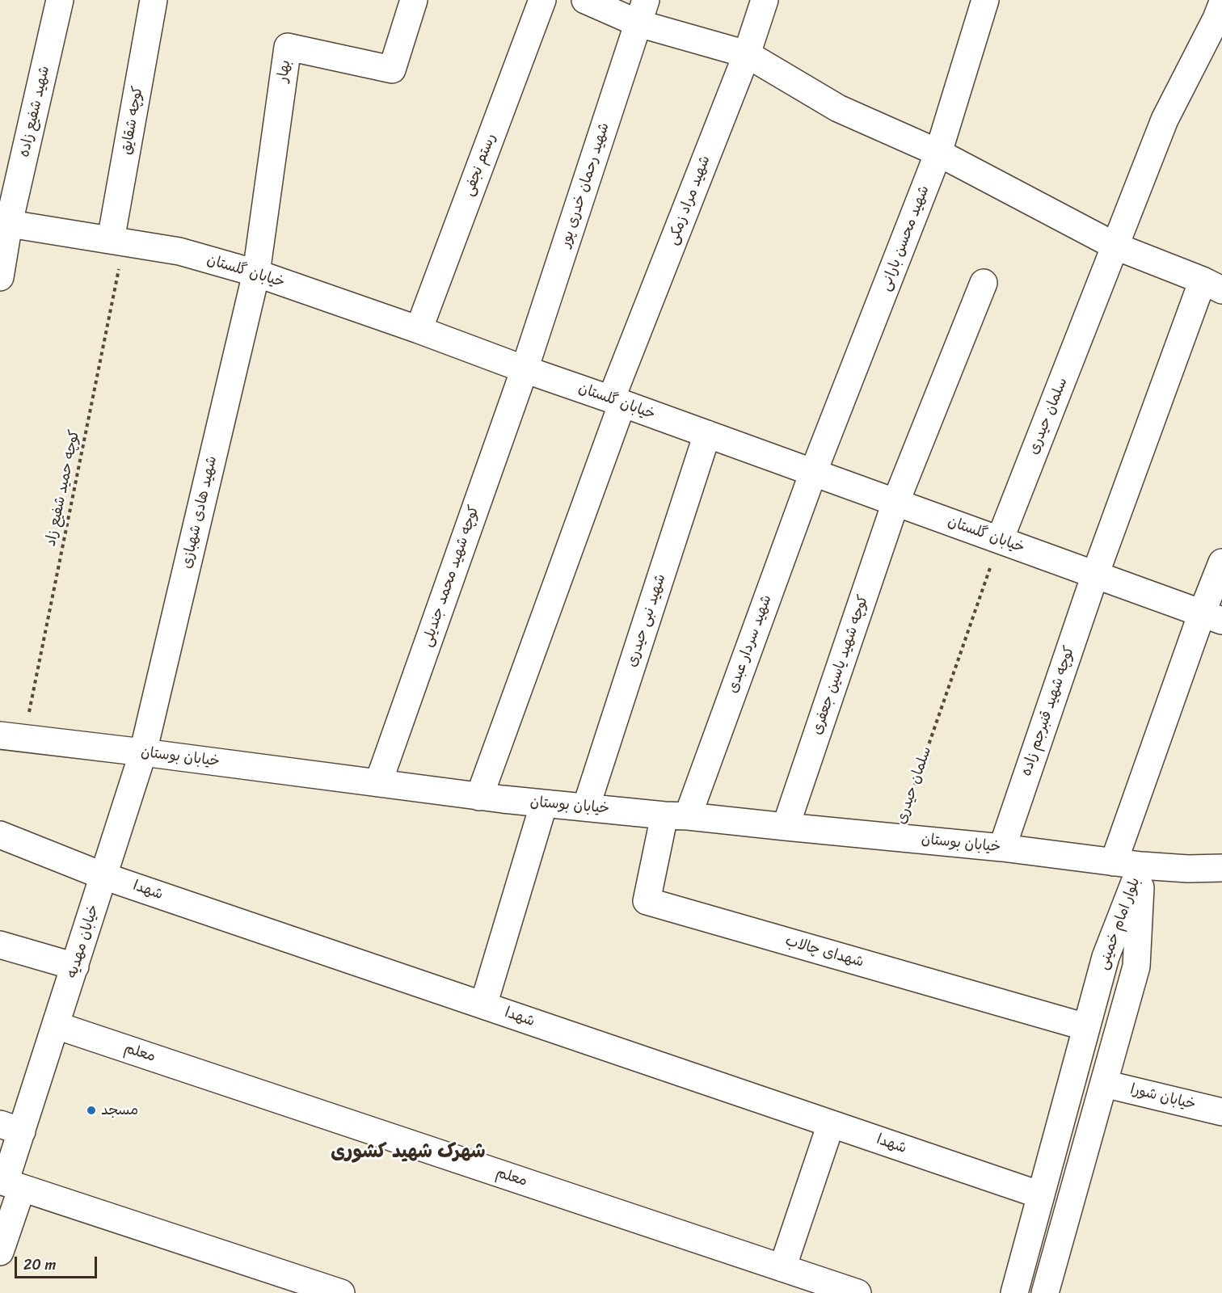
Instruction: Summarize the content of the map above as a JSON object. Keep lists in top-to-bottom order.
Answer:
{
  "streets": {
    "street": [
      "بهار",
      "شهید شفیع زاده",
      "کوچه شقایق",
      "رستم نجفی",
      "شهید رحمان خدری پور",
      "شهید مراد زمکی",
      "شهید محسن بارانی",
      "خیابان گلستان",
      "سلمان حیدری",
      "شهید هادی شهبازی",
      "کوچه شهید محمد جندیلی",
      "شهید نبی حیدری",
      "شهید سردار عبدی",
      "کوچه شهید یاسین جعفری",
      "کوچه شهید قنبرجم زاده",
      "خیابان بوستان",
      "شهدا",
      "بلوار امام خمینی",
      "خیابان مهدیه",
      "شهدای چالاب",
      "معلم",
      "خیابان شورا"
    ],
    "path": ["کوچه حمید شفیع زاد"]
  },
  "crossings": [
    ["بهار", "خیابان گلستان"],
    ["بهار", "شهید هادی شهبازی"],
    ["شهید شفیع زاده", "خیابان گلستان"],
    ["کوچه شقایق", "خیابان گلستان"],
    ["کوچه شقایق", "کوچه حمید شفیع زاد"],
    ["رستم نجفی", "خیابان گلستان"],
    ["شهید رحمان خدری پور", "خیابان گلستان"],
    ["شهید رحمان خدری پور", "کوچه شهید محمد جندیلی"],
    ["شهید مراد زمکی", "خیابان گلستان"],
    ["شهید مراد زمکی", "خیابان بوستان"],
    ["شهید محسن بارانی", "خیابان گلستان"],
    ["شهید محسن بارانی", "شهید سردار عبدی"],
    ["خیابان گلستان", "سلمان حیدری"],
    ["خیابان گلستان", "کوچه حمید شفیع زاد"],
    ["خیابان گلستان", "شهید هادی شهبازی"],
    ["خیابان گلستان", "کوچه شهید محمد جندیلی"],
    ["خیابان گلستان", "شهید نبی حیدری"],
    ["خیابان گلستان", "شهید سردار عبدی"],
    ["خیابان گلستان", "کوچه شهید یاسین جعفری"],
    ["خیابان گلستان", "کوچه شهید قنبرجم زاده"],
    ["سلمان حیدری", "خیابان بوستان"],
    ["کوچه حمید شفیع زاد", "خیابان بوستان"],
    ["شهید هادی شهبازی", "خیابان بوستان"],
    ["شهید هادی شهبازی", "خیابان مهدیه"],
    ["کوچه شهید محمد جندیلی", "خیابان بوستان"],
    ["شهید نبی حیدری", "خیابان بوستان"],
    ["شهید سردار عبدی", "خیابان بوستان"],
    ["شهید سردار عبدی", "شهدای چالاب"],
    ["کوچه شهید یاسین جعفری", "خیابان بوستان"],
    ["کوچه شهید قنبرجم زاده", "خیابان بوستان"],
    ["خیابان بوستان", "بلوار امام خمینی"],
    ["خیابان بوستان", "خیابان مهدیه"],
    ["خیابان بوستان", "شهدای چالاب"],
    ["شهدا", "بلوار امام خمینی"],
    ["شهدا", "خیابان مهدیه"],
    ["بلوار امام خمینی", "شهدای چالاب"],
    ["بلوار امام خمینی", "خیابان شورا"],
    ["خیابان مهدیه", "معلم"]
  ],
  "districts": ["شهرک شهید کشوری"],
  "places": ["مسجد"],
  "scale_bar": "20 m"
}
